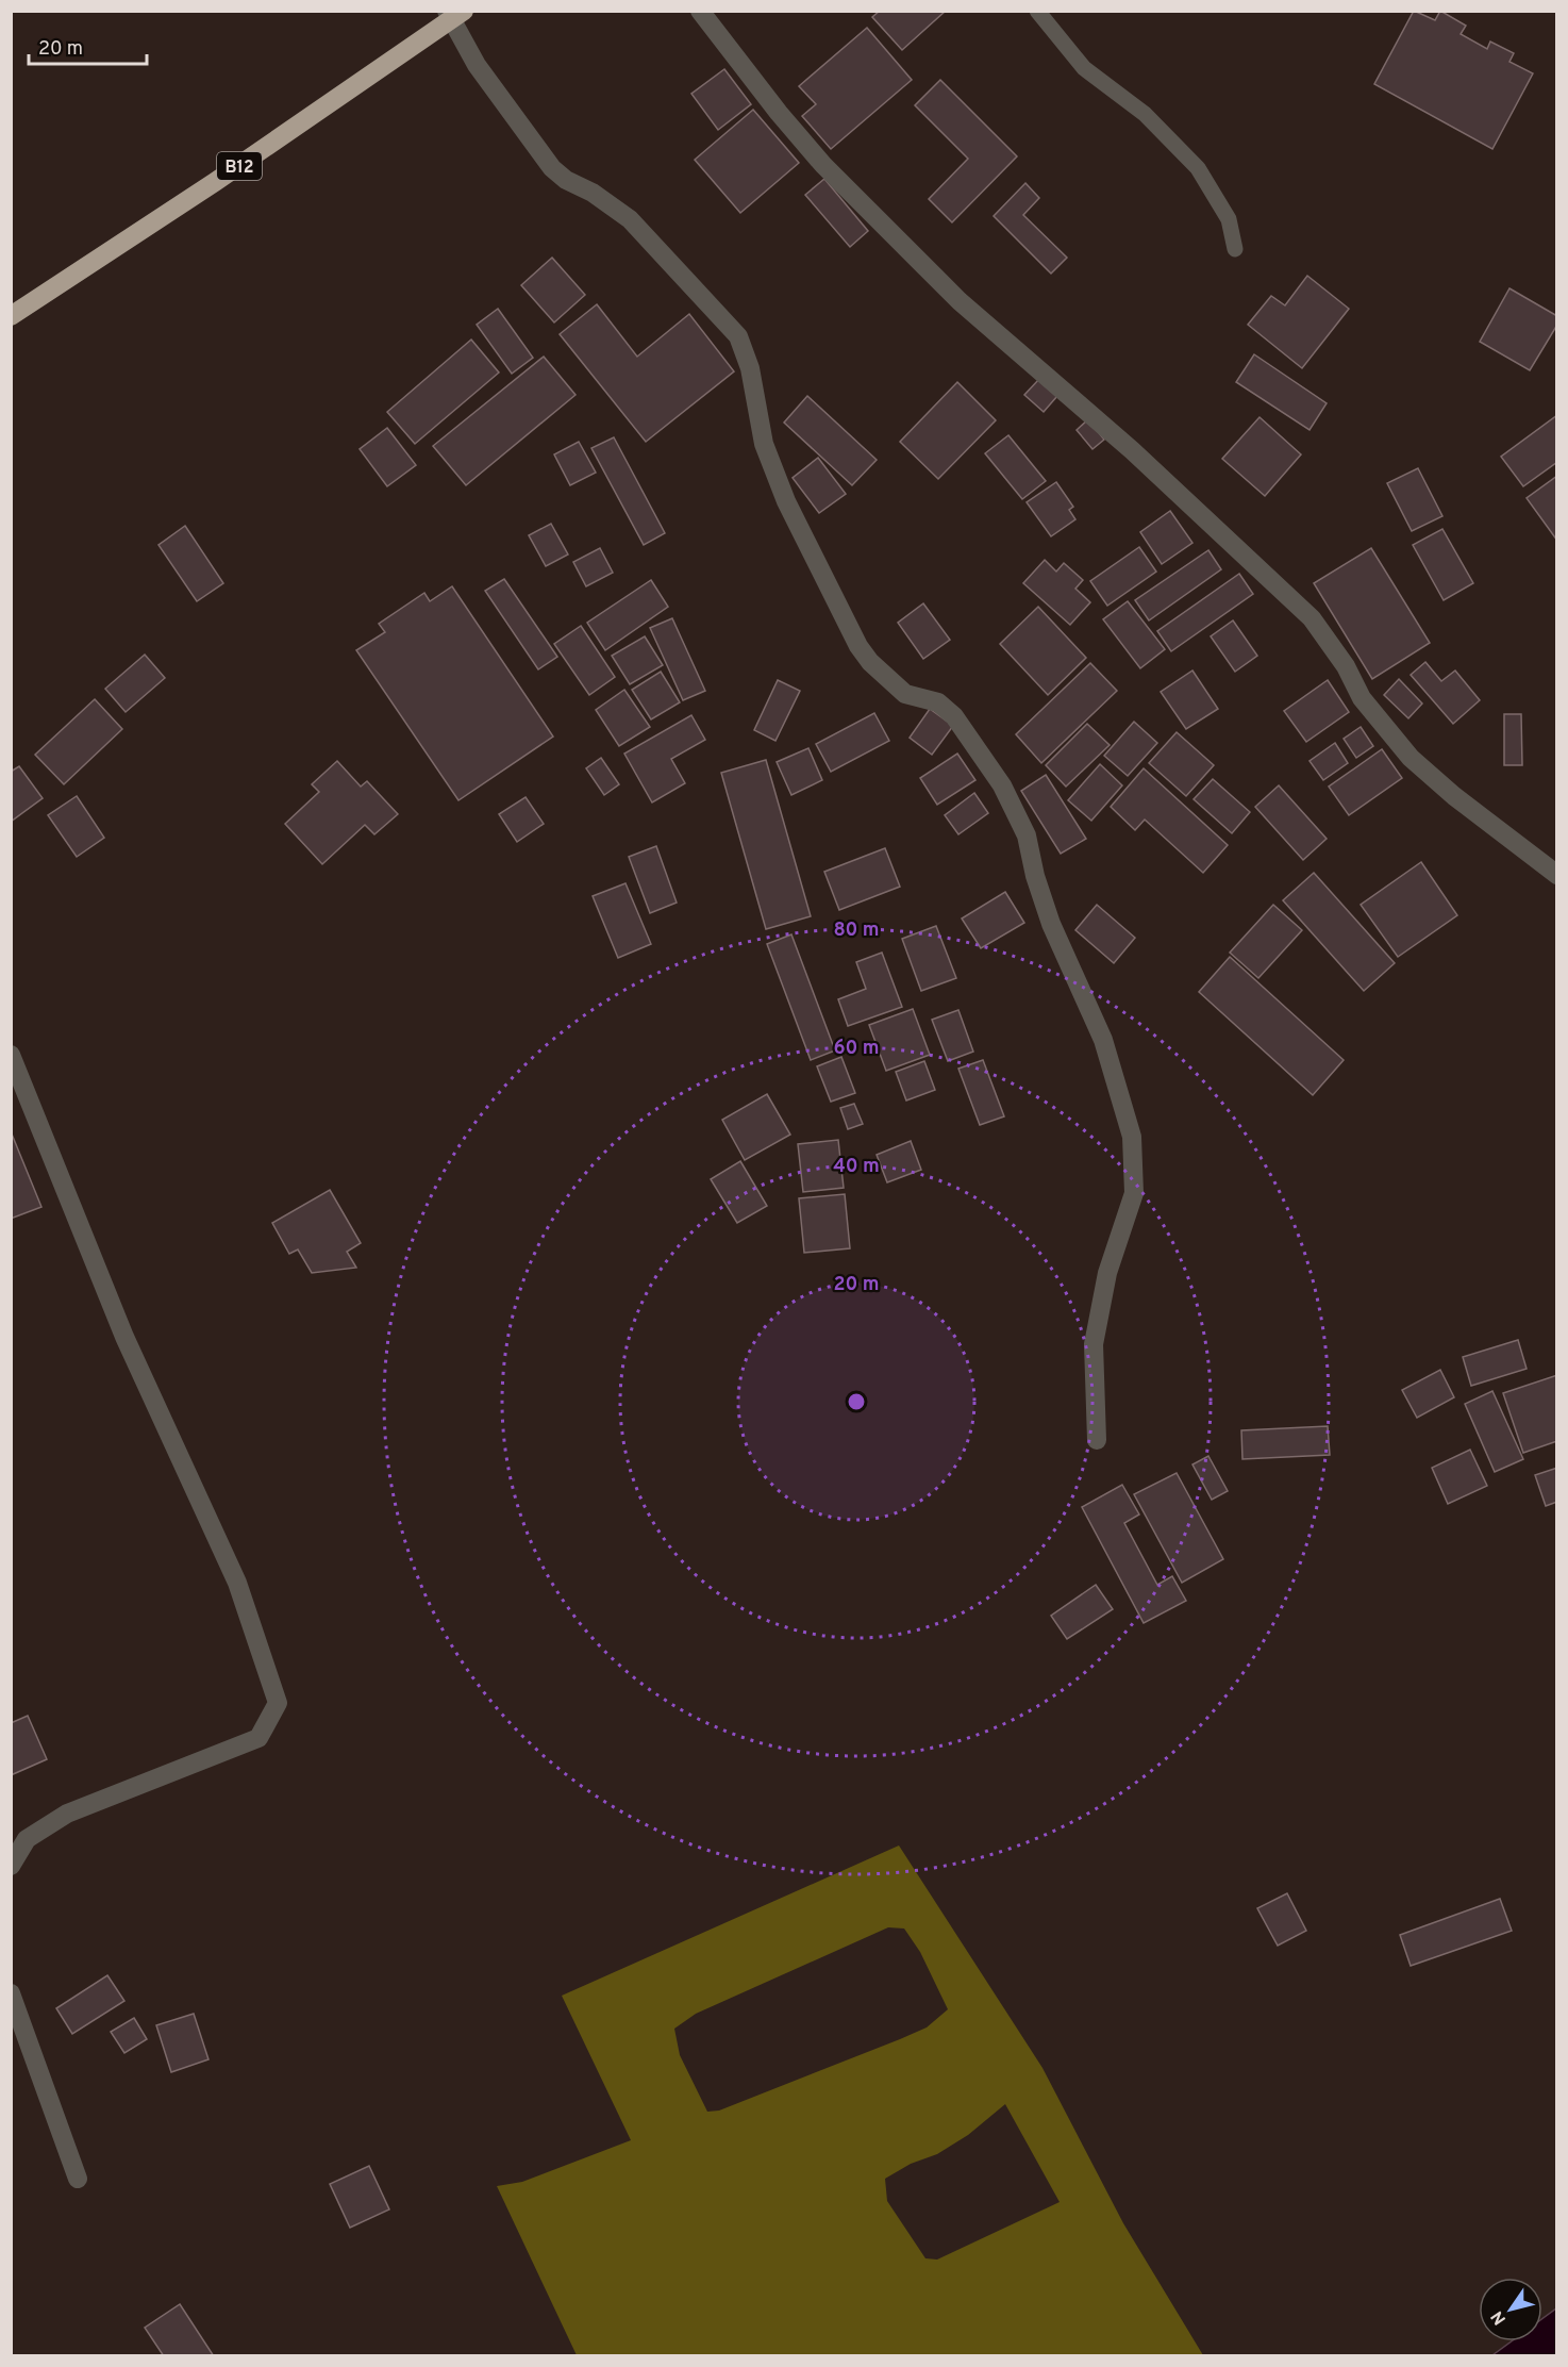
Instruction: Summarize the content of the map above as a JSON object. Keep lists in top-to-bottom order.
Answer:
{
  "streets": {
    "highway": ["B12"]
  },
  "scale_bar": "20 m",
  "north": "bottom left",
  "rings": [
    "80 m",
    "60 m",
    "40 m",
    "20 m"
  ]
}
